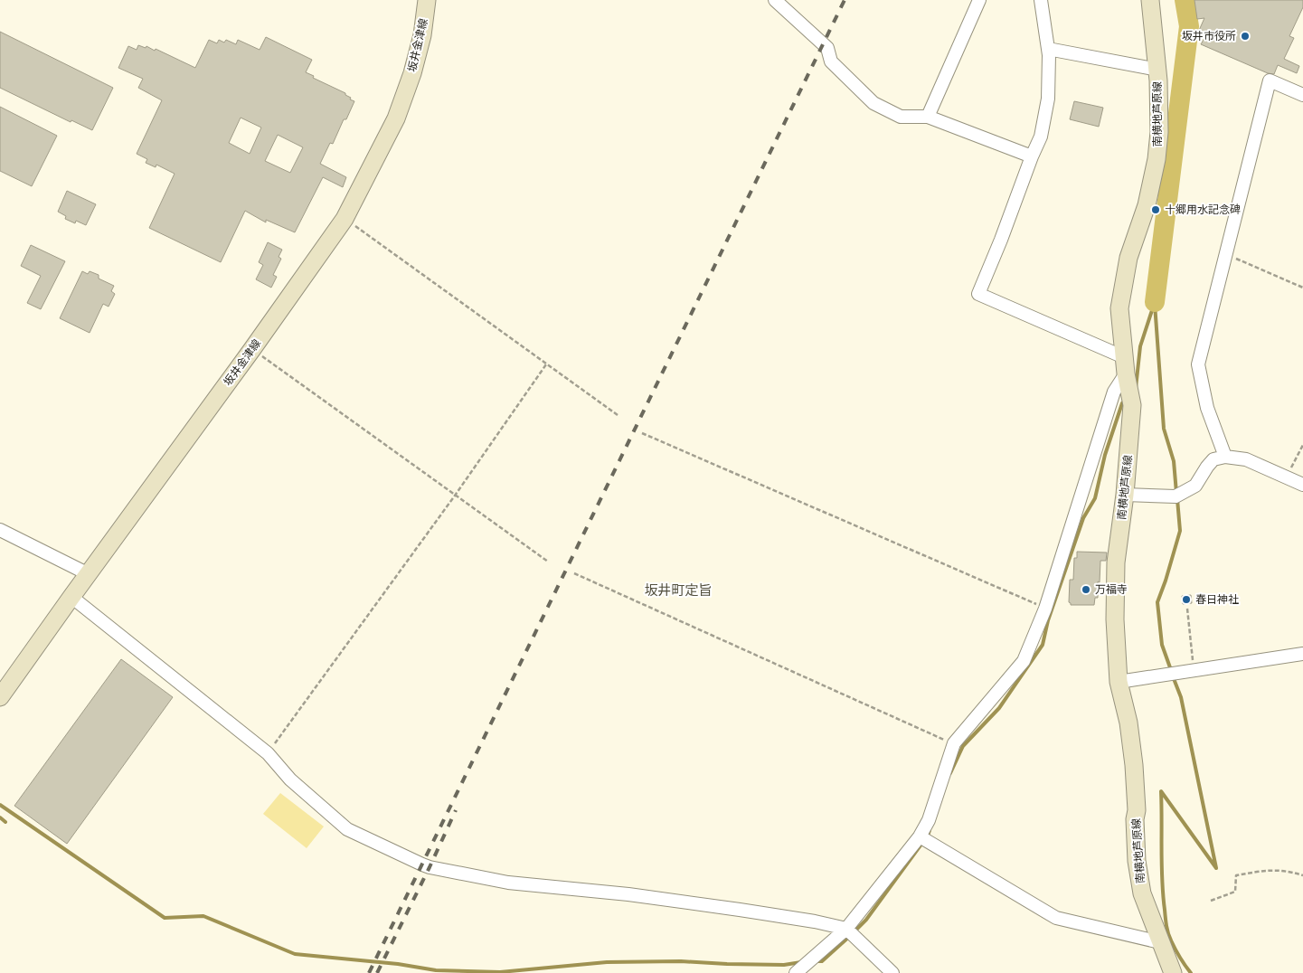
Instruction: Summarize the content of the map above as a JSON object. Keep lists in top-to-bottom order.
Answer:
{
  "streets": {
    "main road": ["坂井金津線", "南横地芦原線"]
  },
  "districts": ["坂井町定旨"],
  "places": [
    "坂井市役所",
    "十郷用水記念碑",
    "万福寺",
    "春日神社"
  ]
}
